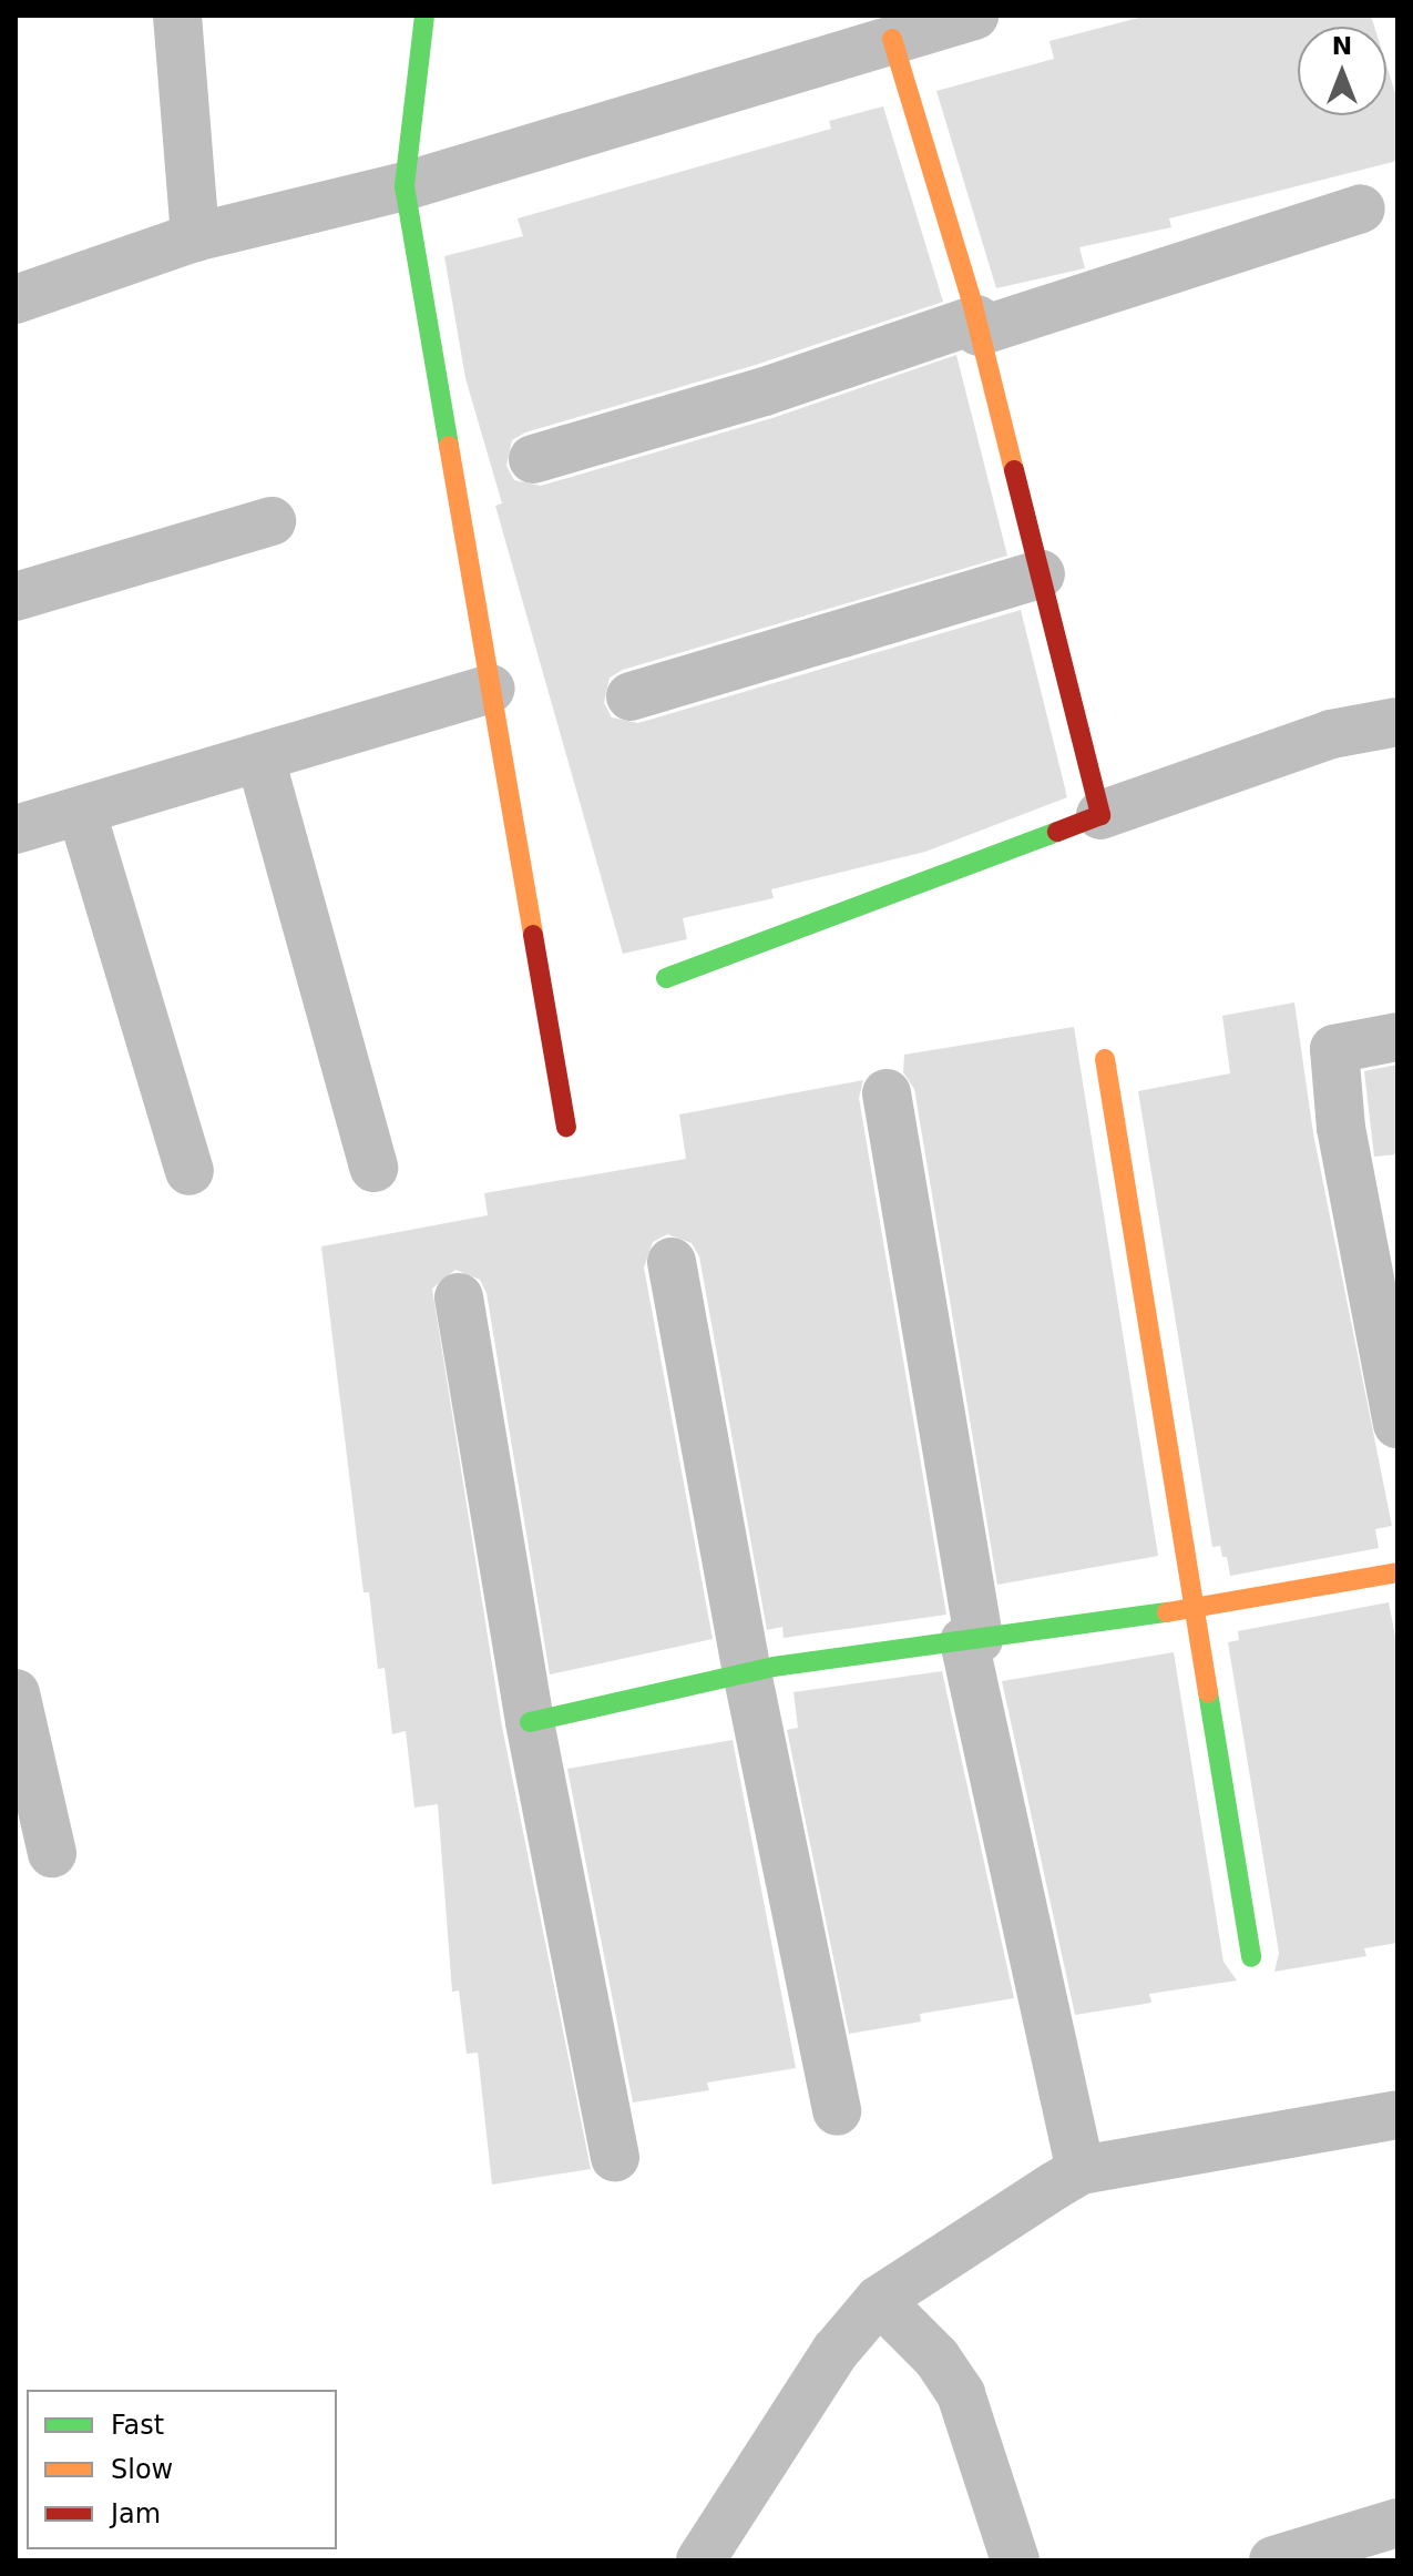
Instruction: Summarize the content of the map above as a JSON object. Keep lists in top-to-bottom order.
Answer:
{
  "legend": ["Fast", "Slow", "Jam"],
  "north": "top"
}
